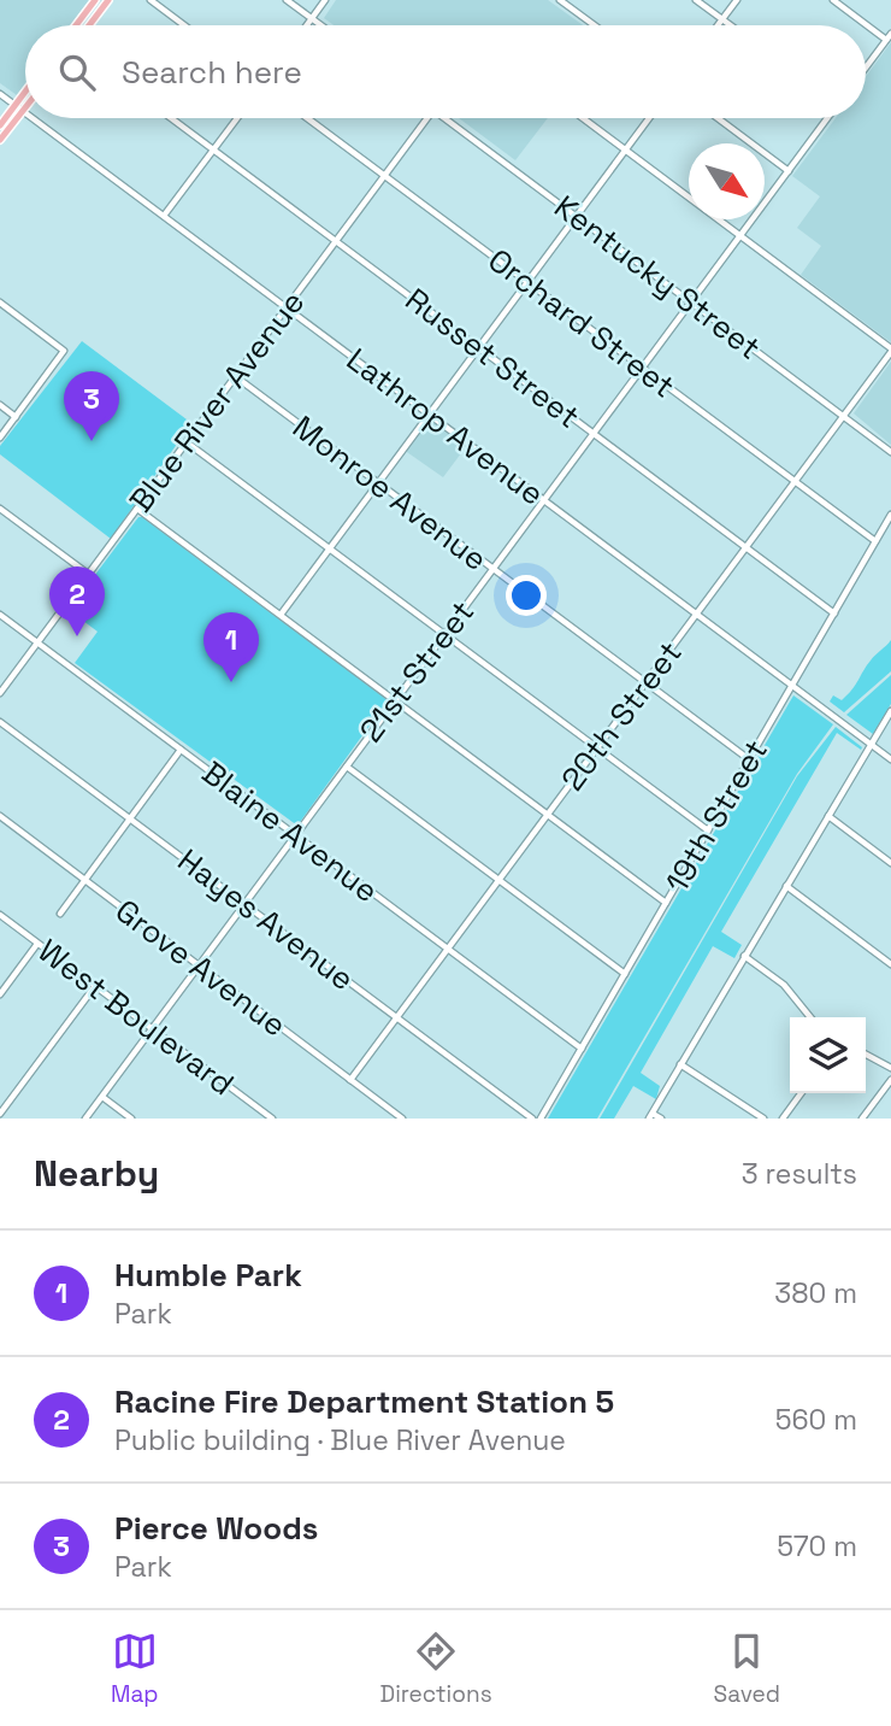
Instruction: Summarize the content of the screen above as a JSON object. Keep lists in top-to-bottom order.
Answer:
{
  "streets": {
    "street": [
      "Kentucky Street",
      "Orchard Street",
      "Russet Street",
      "Blue River Avenue",
      "Lathrop Avenue",
      "Monroe Avenue",
      "21st Street",
      "20th Street",
      "19th Street",
      "Blaine Avenue",
      "Hayes Avenue",
      "Grove Avenue",
      "West Boulevard"
    ]
  },
  "crossings": [
    ["Kentucky Street", "21st Street"],
    ["Kentucky Street", "20th Street"],
    ["Orchard Street", "Blue River Avenue"],
    ["Orchard Street", "21st Street"],
    ["Orchard Street", "20th Street"],
    ["Orchard Street", "19th Street"],
    ["Russet Street", "Blue River Avenue"],
    ["Russet Street", "21st Street"],
    ["Russet Street", "20th Street"],
    ["Russet Street", "19th Street"],
    ["Blue River Avenue", "Lathrop Avenue"],
    ["Blue River Avenue", "Monroe Avenue"],
    ["Blue River Avenue", "Blaine Avenue"],
    ["Lathrop Avenue", "21st Street"],
    ["Lathrop Avenue", "20th Street"],
    ["Lathrop Avenue", "19th Street"],
    ["Monroe Avenue", "21st Street"],
    ["Monroe Avenue", "20th Street"],
    ["Monroe Avenue", "19th Street"],
    ["21st Street", "Blaine Avenue"],
    ["21st Street", "Hayes Avenue"],
    ["21st Street", "Grove Avenue"],
    ["21st Street", "West Boulevard"],
    ["20th Street", "Blaine Avenue"],
    ["20th Street", "Hayes Avenue"],
    ["20th Street", "Grove Avenue"],
    ["19th Street", "Blaine Avenue"]
  ],
  "north": "bottom right",
  "page": {
    "search": "Search here",
    "pins": ["3", "2", "1"],
    "heading": ["Nearby", "3 results"],
    "list": [
      {
        "mark": "1",
        "name": "Humble Park",
        "note": "Park",
        "value": "380 m"
      },
      {
        "mark": "2",
        "name": "Racine Fire Department Station 5",
        "note": "Public building · Blue River Avenue",
        "value": "560 m"
      },
      {
        "mark": "3",
        "name": "Pierce Woods",
        "note": "Park",
        "value": "570 m"
      }
    ],
    "nav": ["Map", "Directions", "Saved"]
  }
}
